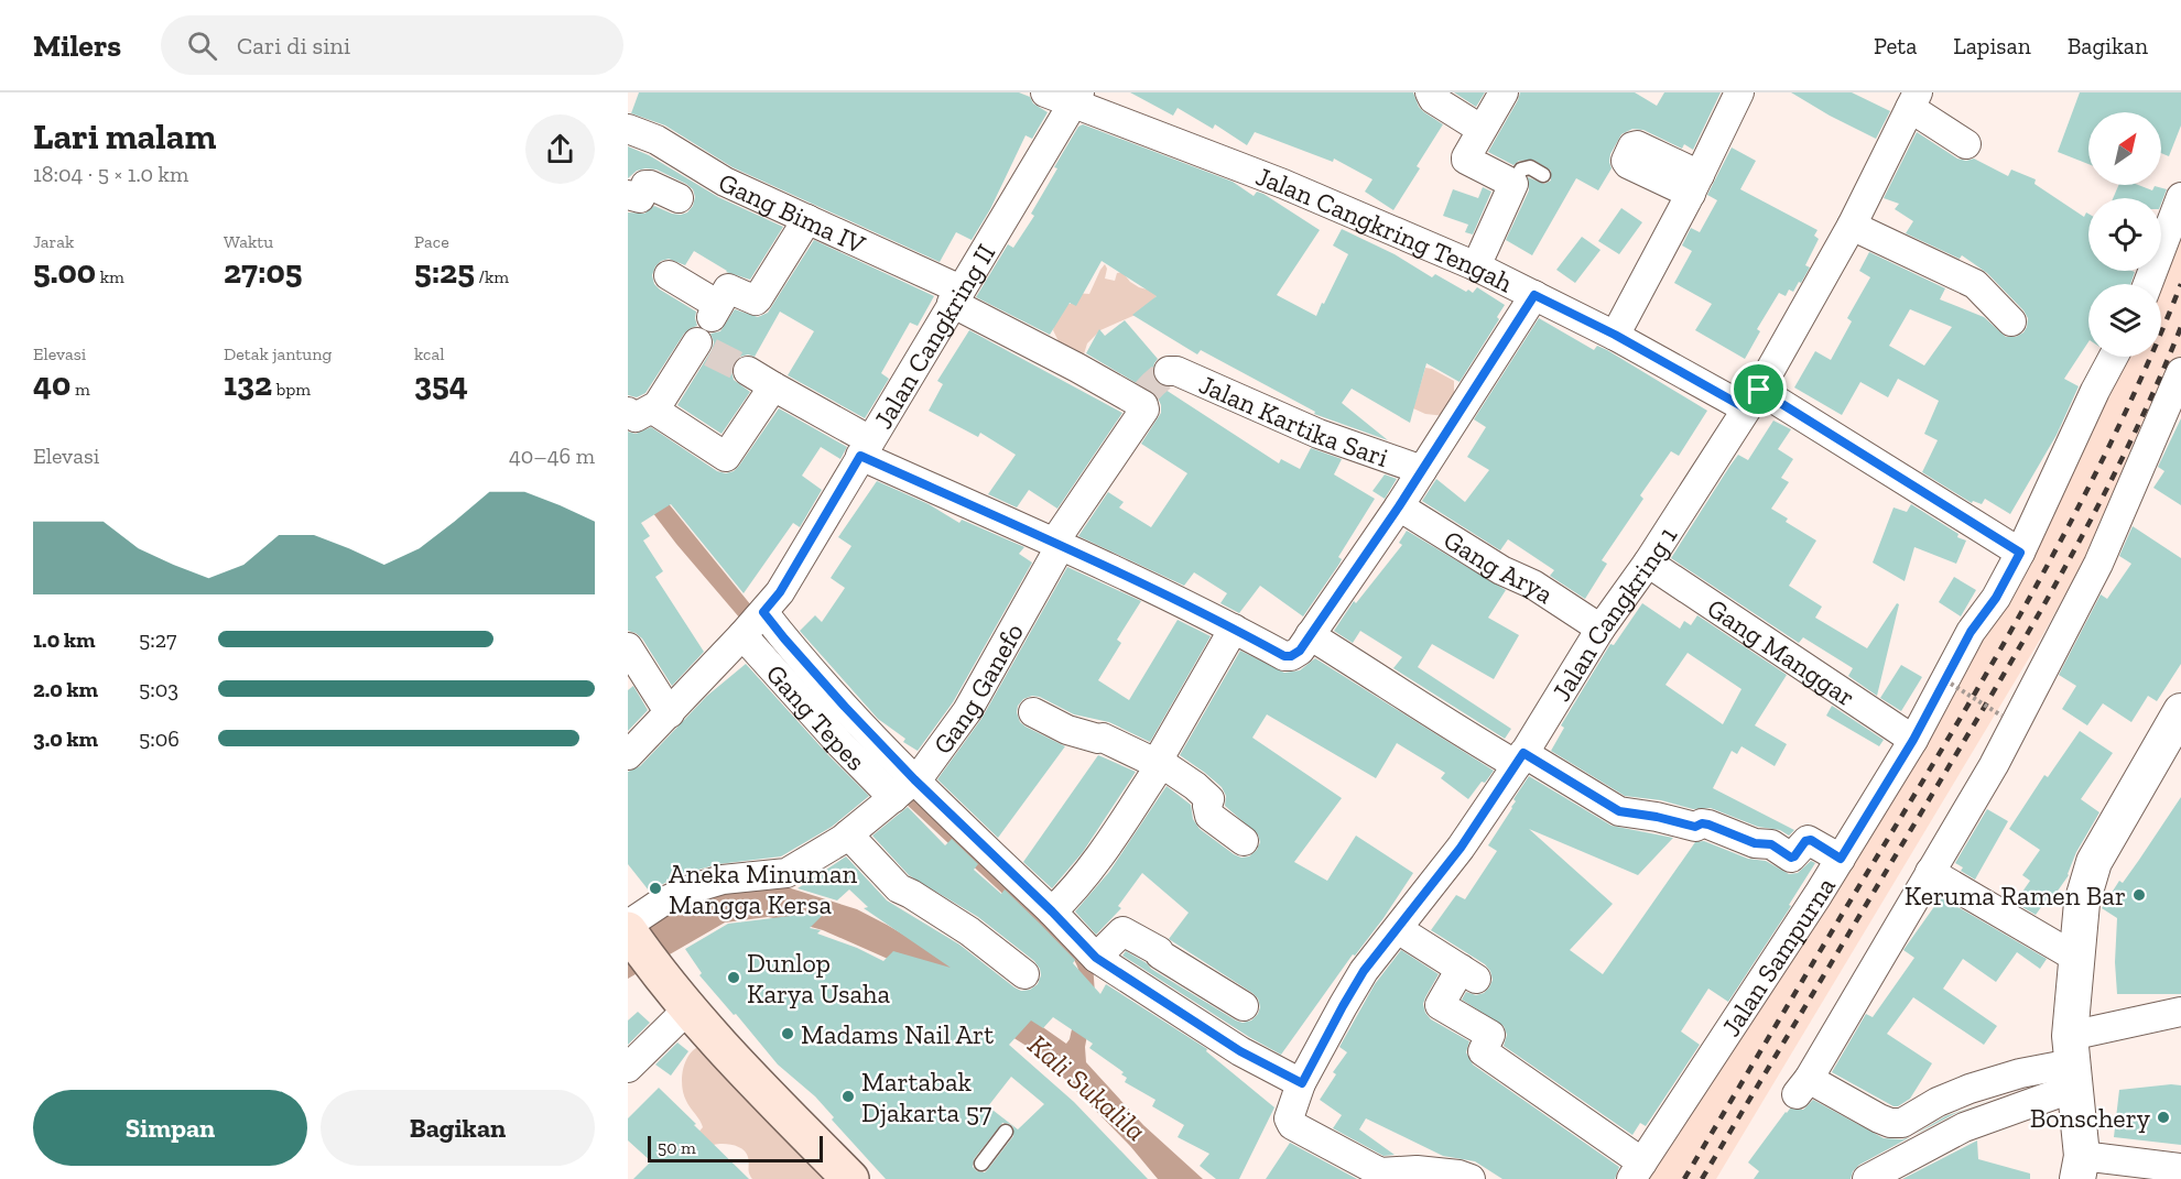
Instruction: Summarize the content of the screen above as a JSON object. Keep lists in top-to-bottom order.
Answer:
{
  "streets": {
    "street": [
      "Gang Bima IV",
      "Jalan Cangkring Tengah",
      "Jalan Cangkring II",
      "Jalan Kartika Sari",
      "Gang Arya",
      "Jalan Cangkring 1",
      "Gang Manggar",
      "Gang Ganefo",
      "Gang Tepes",
      "Jalan Sampurna"
    ]
  },
  "crossings": [
    ["Gang Bima IV", "Jalan Cangkring II"],
    ["Gang Bima IV", "Gang Ganefo"],
    ["Jalan Cangkring Tengah", "Jalan Cangkring II"],
    ["Jalan Cangkring Tengah", "Jalan Cangkring 1"],
    ["Jalan Cangkring Tengah", "Jalan Sampurna"],
    ["Jalan Cangkring II", "Gang Ganefo"],
    ["Jalan Cangkring II", "Gang Tepes"],
    ["Gang Arya", "Jalan Cangkring 1"],
    ["Jalan Cangkring 1", "Gang Manggar"],
    ["Jalan Cangkring 1", "Gang Tepes"],
    ["Gang Manggar", "Jalan Sampurna"],
    ["Gang Ganefo", "Gang Tepes"]
  ],
  "water": ["Kali Sukalila"],
  "places": [
    "Aneka Minuman Mangga Kersa",
    "Keruma Ramen Bar",
    "Dunlop Karya Usaha",
    "Madams Nail Art",
    "Martabak Djakarta 57",
    "Bonschery"
  ],
  "scale_bar": "50 m",
  "north": "top right",
  "page": {
    "header": "Milers",
    "search": "Cari di sini",
    "nav": ["Peta", "Lapisan", "Bagikan"],
    "heading": ["Lari malam", "18:04 · 5 × 1.0 km"],
    "stats": [
      ["Jarak", "5.00 km"],
      ["Waktu", "27:05"],
      ["Pace", "5:25 /km"],
      ["Elevasi", "40 m"],
      ["Detak jantung", "132 bpm"],
      ["kcal", "354"]
    ],
    "chart": ["Elevasi", "40–46 m"],
    "list": [
      {
        "name": "1.0 km",
        "note": "5:27"
      },
      {
        "name": "2.0 km",
        "note": "5:03"
      },
      {
        "name": "3.0 km",
        "note": "5:06"
      }
    ],
    "buttons": ["Simpan", "Bagikan"],
    "scale": "50 m"
  }
}
